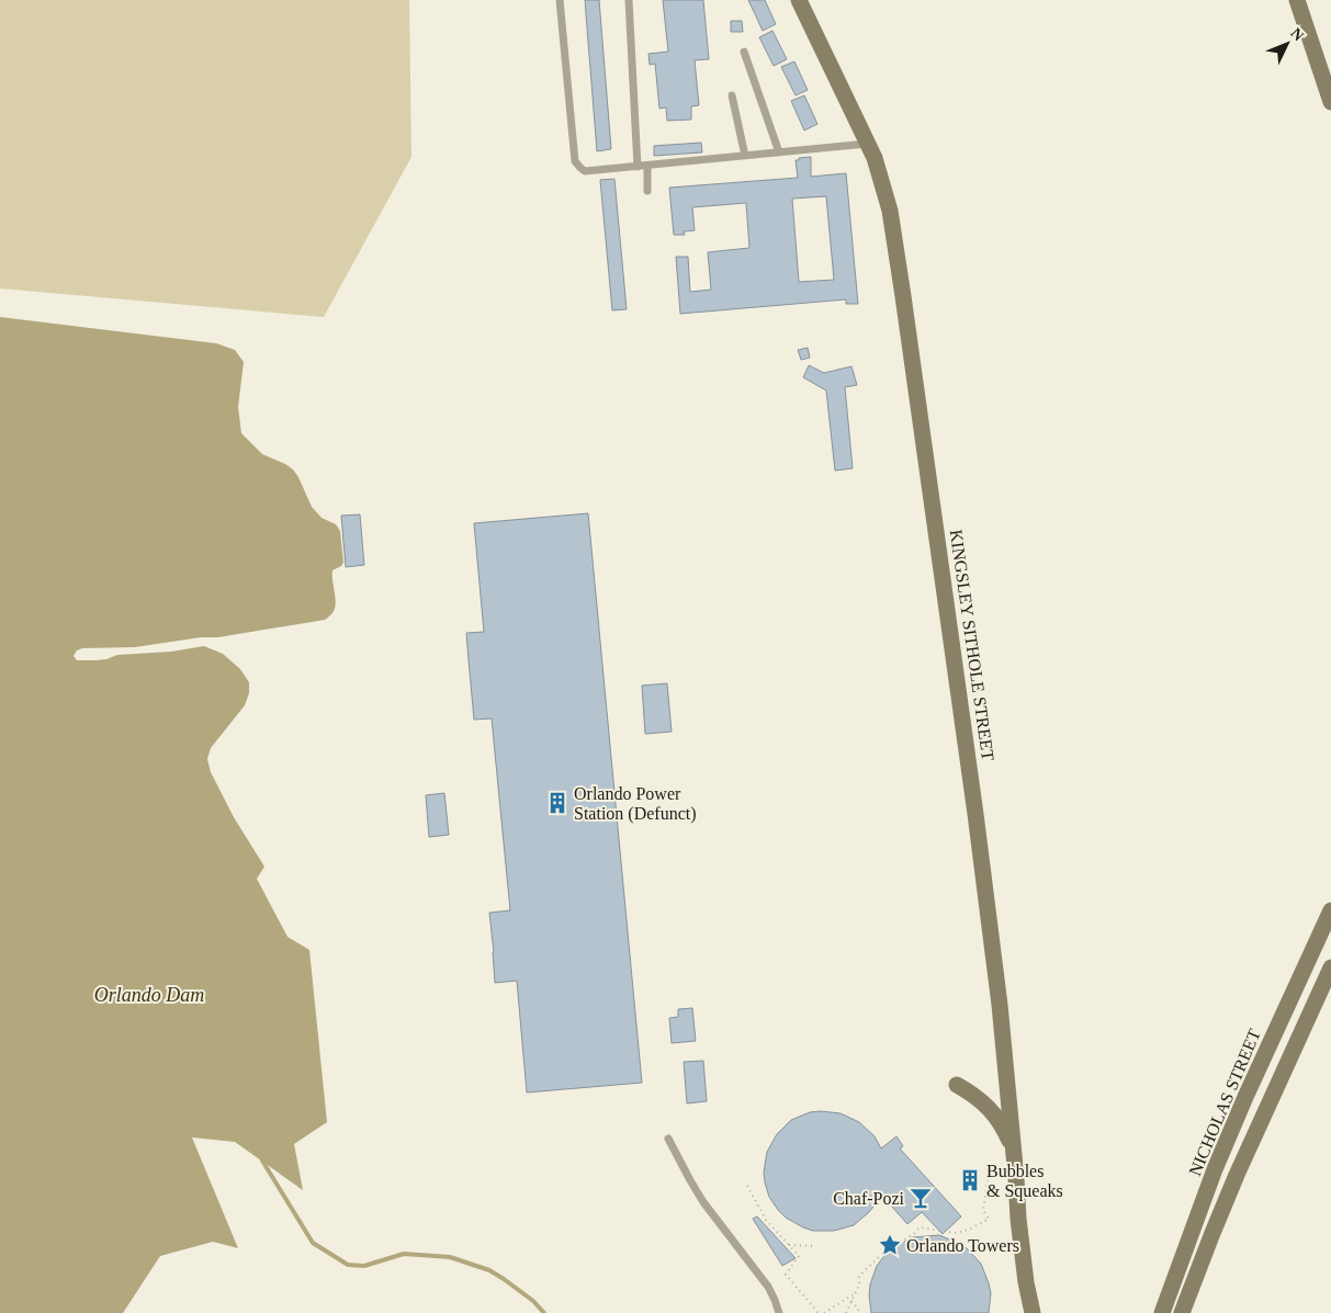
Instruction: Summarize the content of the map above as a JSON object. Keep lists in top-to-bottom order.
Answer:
{
  "streets": {
    "street": ["KINGSLEY SITHOLE STREET", "NICHOLAS STREET"]
  },
  "water": ["Orlando Dam"],
  "places": {
    "building": ["Orlando Power Station (Defunct)", "Bubbles & Squeaks"],
    "bar": ["Chaf-Pozi"],
    "place": ["Orlando Towers"]
  },
  "north": "top right"
}
